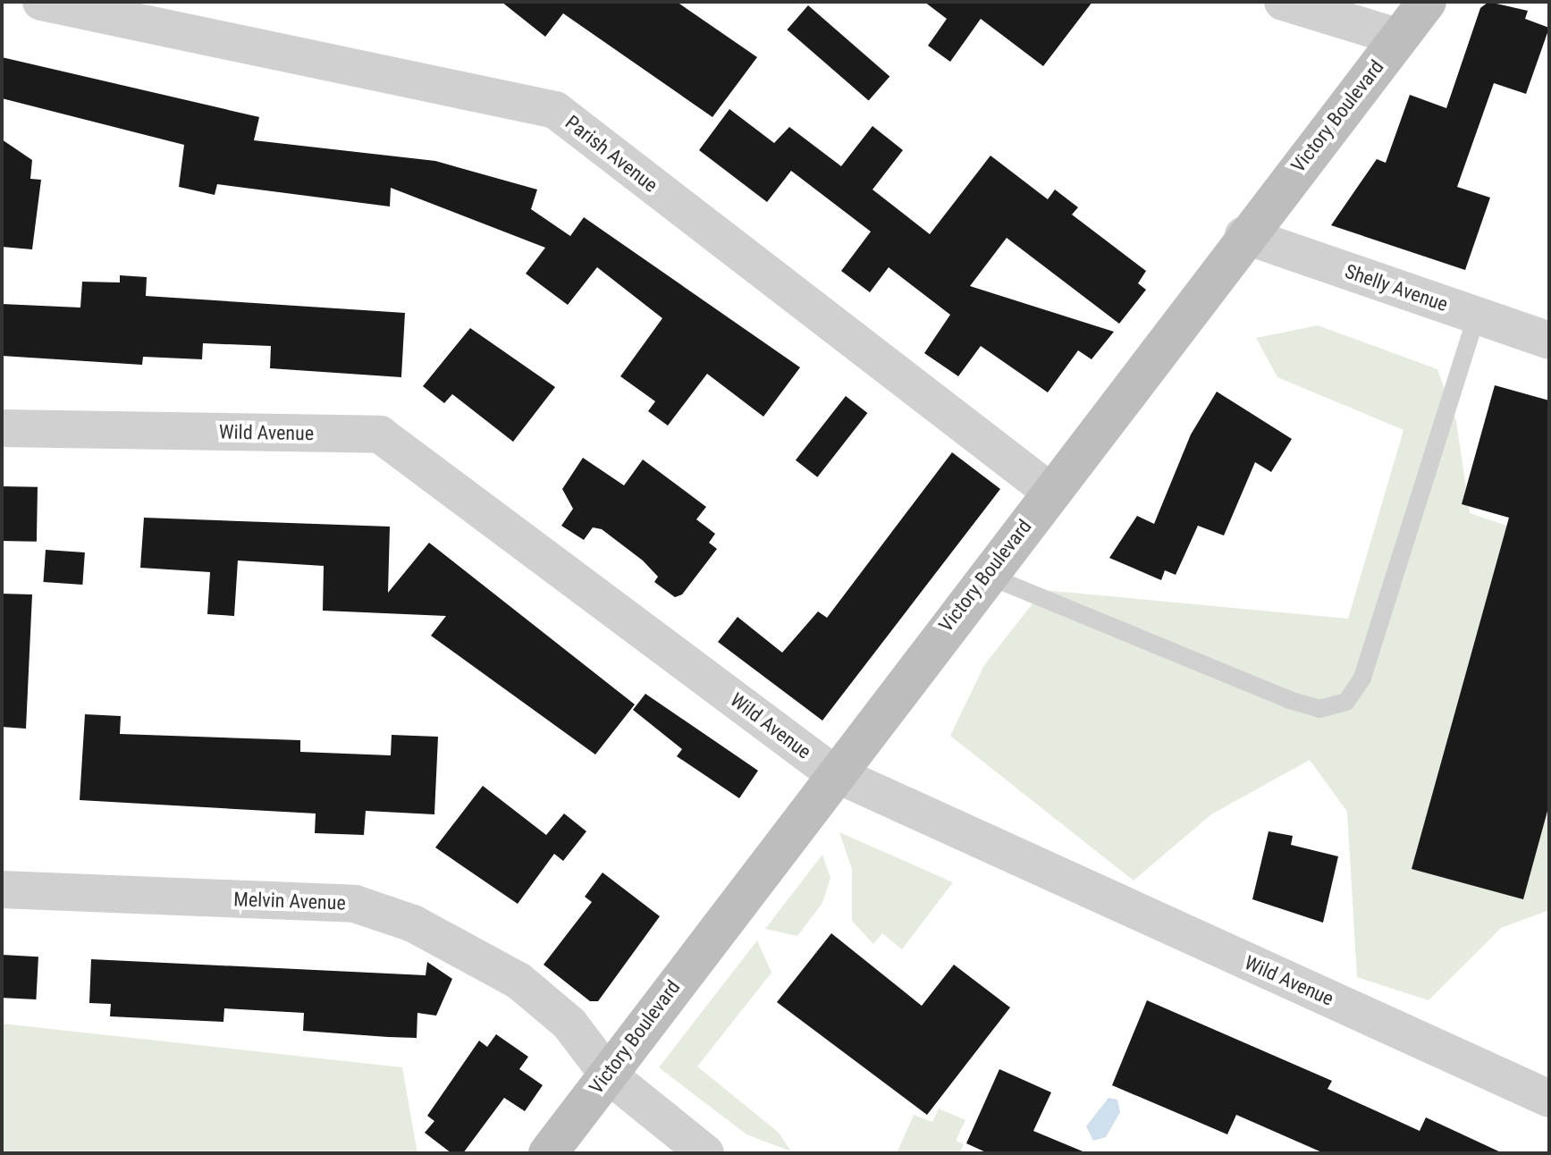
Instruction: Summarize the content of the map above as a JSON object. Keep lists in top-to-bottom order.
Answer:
{
  "streets": {
    "main road": ["Victory Boulevard"],
    "street": [
      "Parish Avenue",
      "Shelly Avenue",
      "Wild Avenue",
      "Melvin Avenue"
    ]
  },
  "crossings": [
    ["Victory Boulevard", "Parish Avenue"],
    ["Victory Boulevard", "Shelly Avenue"],
    ["Victory Boulevard", "Wild Avenue"],
    ["Victory Boulevard", "Melvin Avenue"]
  ]
}
